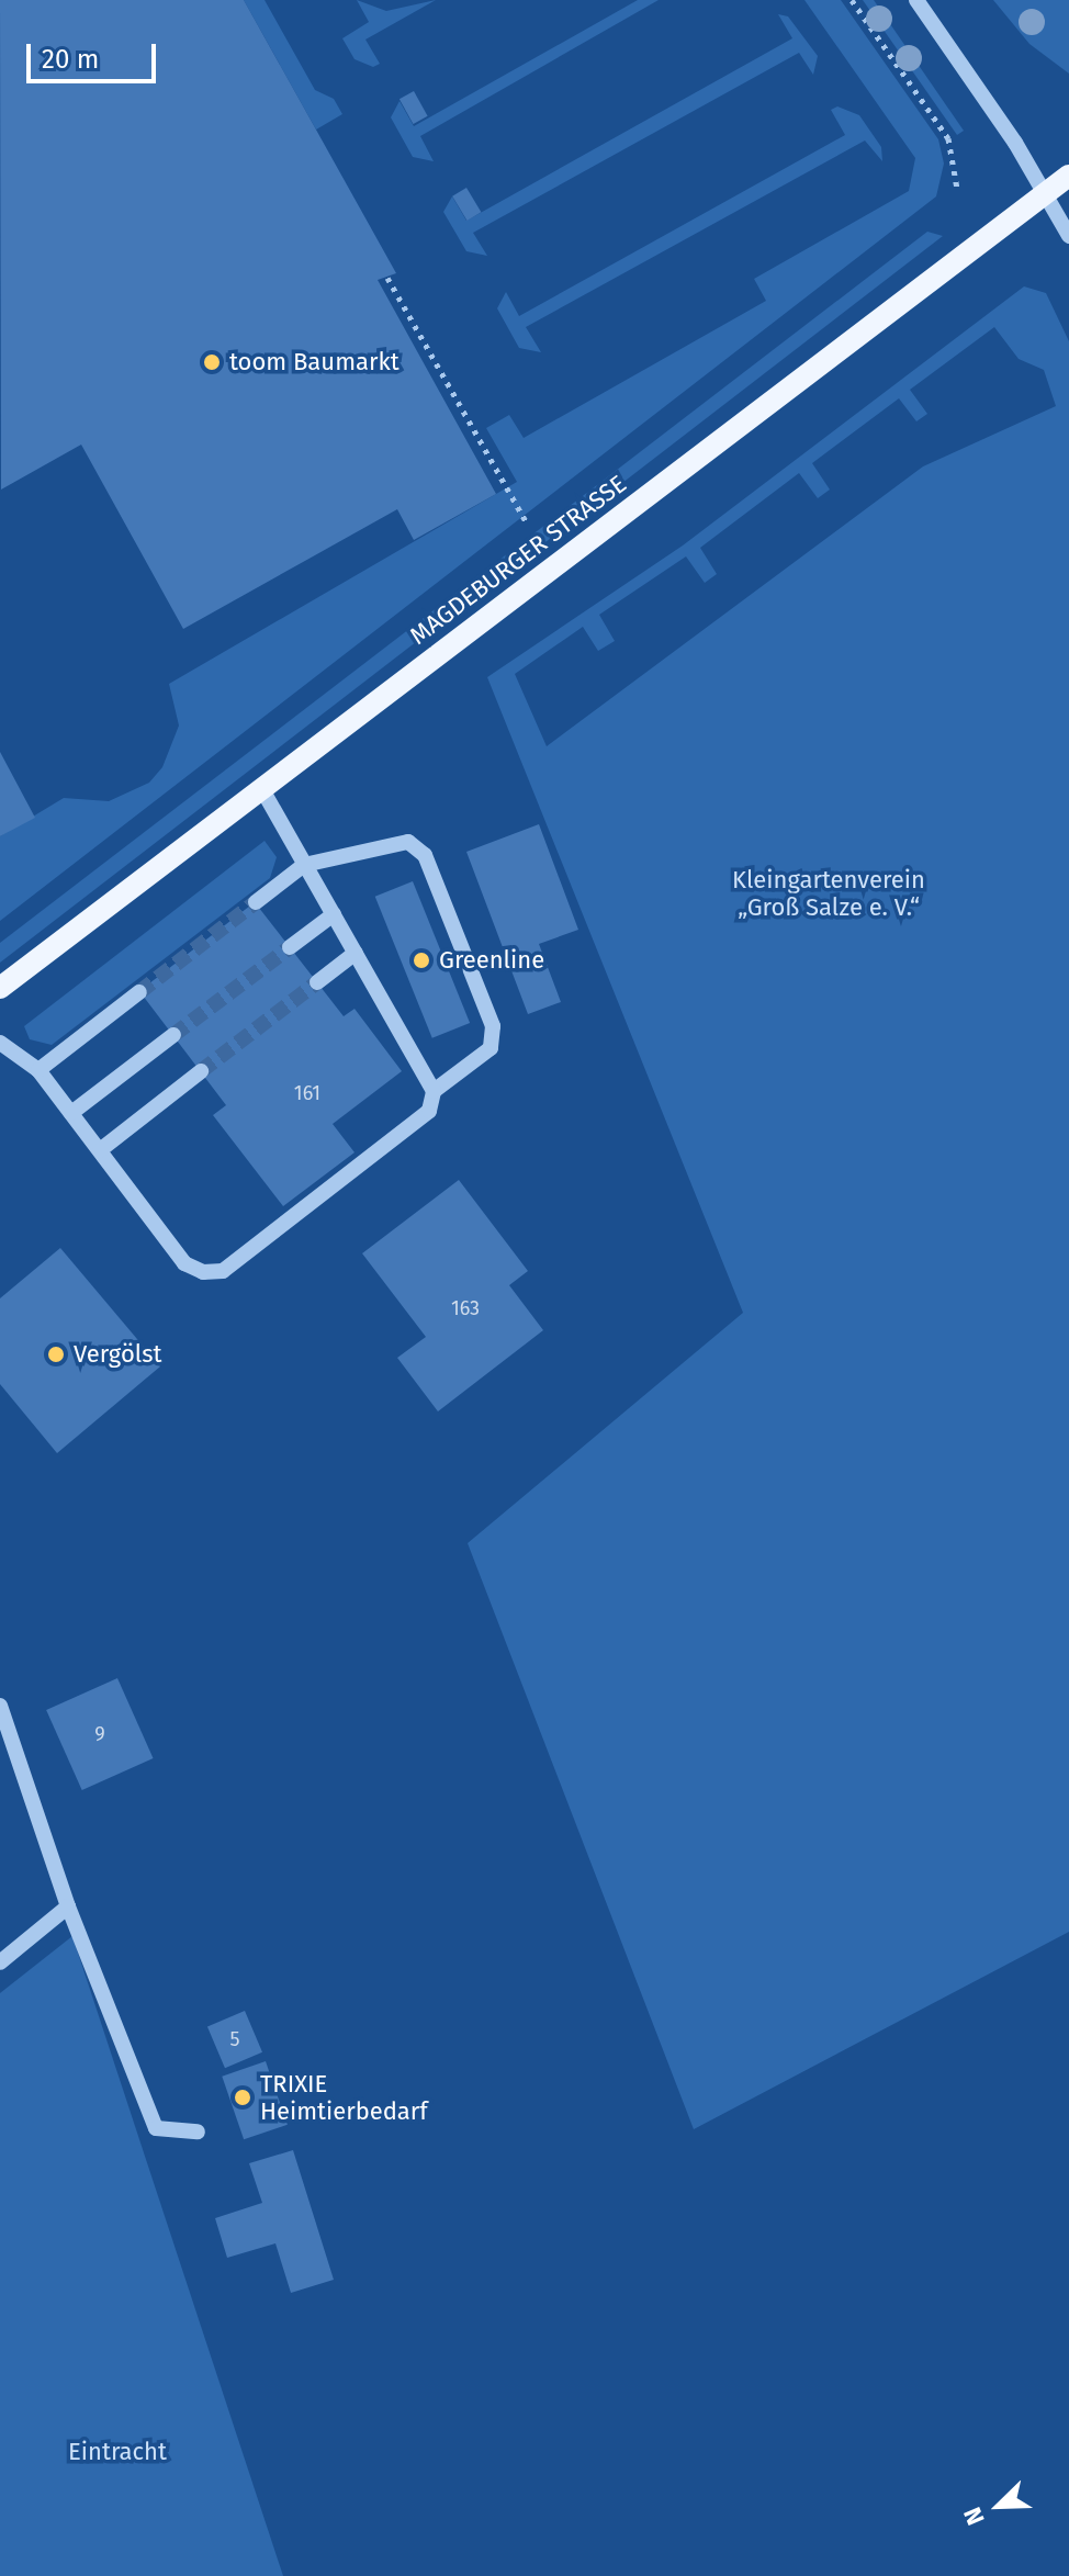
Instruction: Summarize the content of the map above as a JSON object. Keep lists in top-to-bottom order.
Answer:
{
  "streets": {
    "main road": ["MAGDEBURGER STRASSE"]
  },
  "parks": ["Kleingartenverein „Groß Salze e. V.“", "Eintracht"],
  "places": [
    "toom Baumarkt",
    "Greenline",
    "Vergölst",
    "TRIXIE Heimtierbedarf"
  ],
  "house_numbers": [
    "161",
    "163",
    "9",
    "5"
  ],
  "scale_bar": "20 m",
  "north": "bottom left"
}
